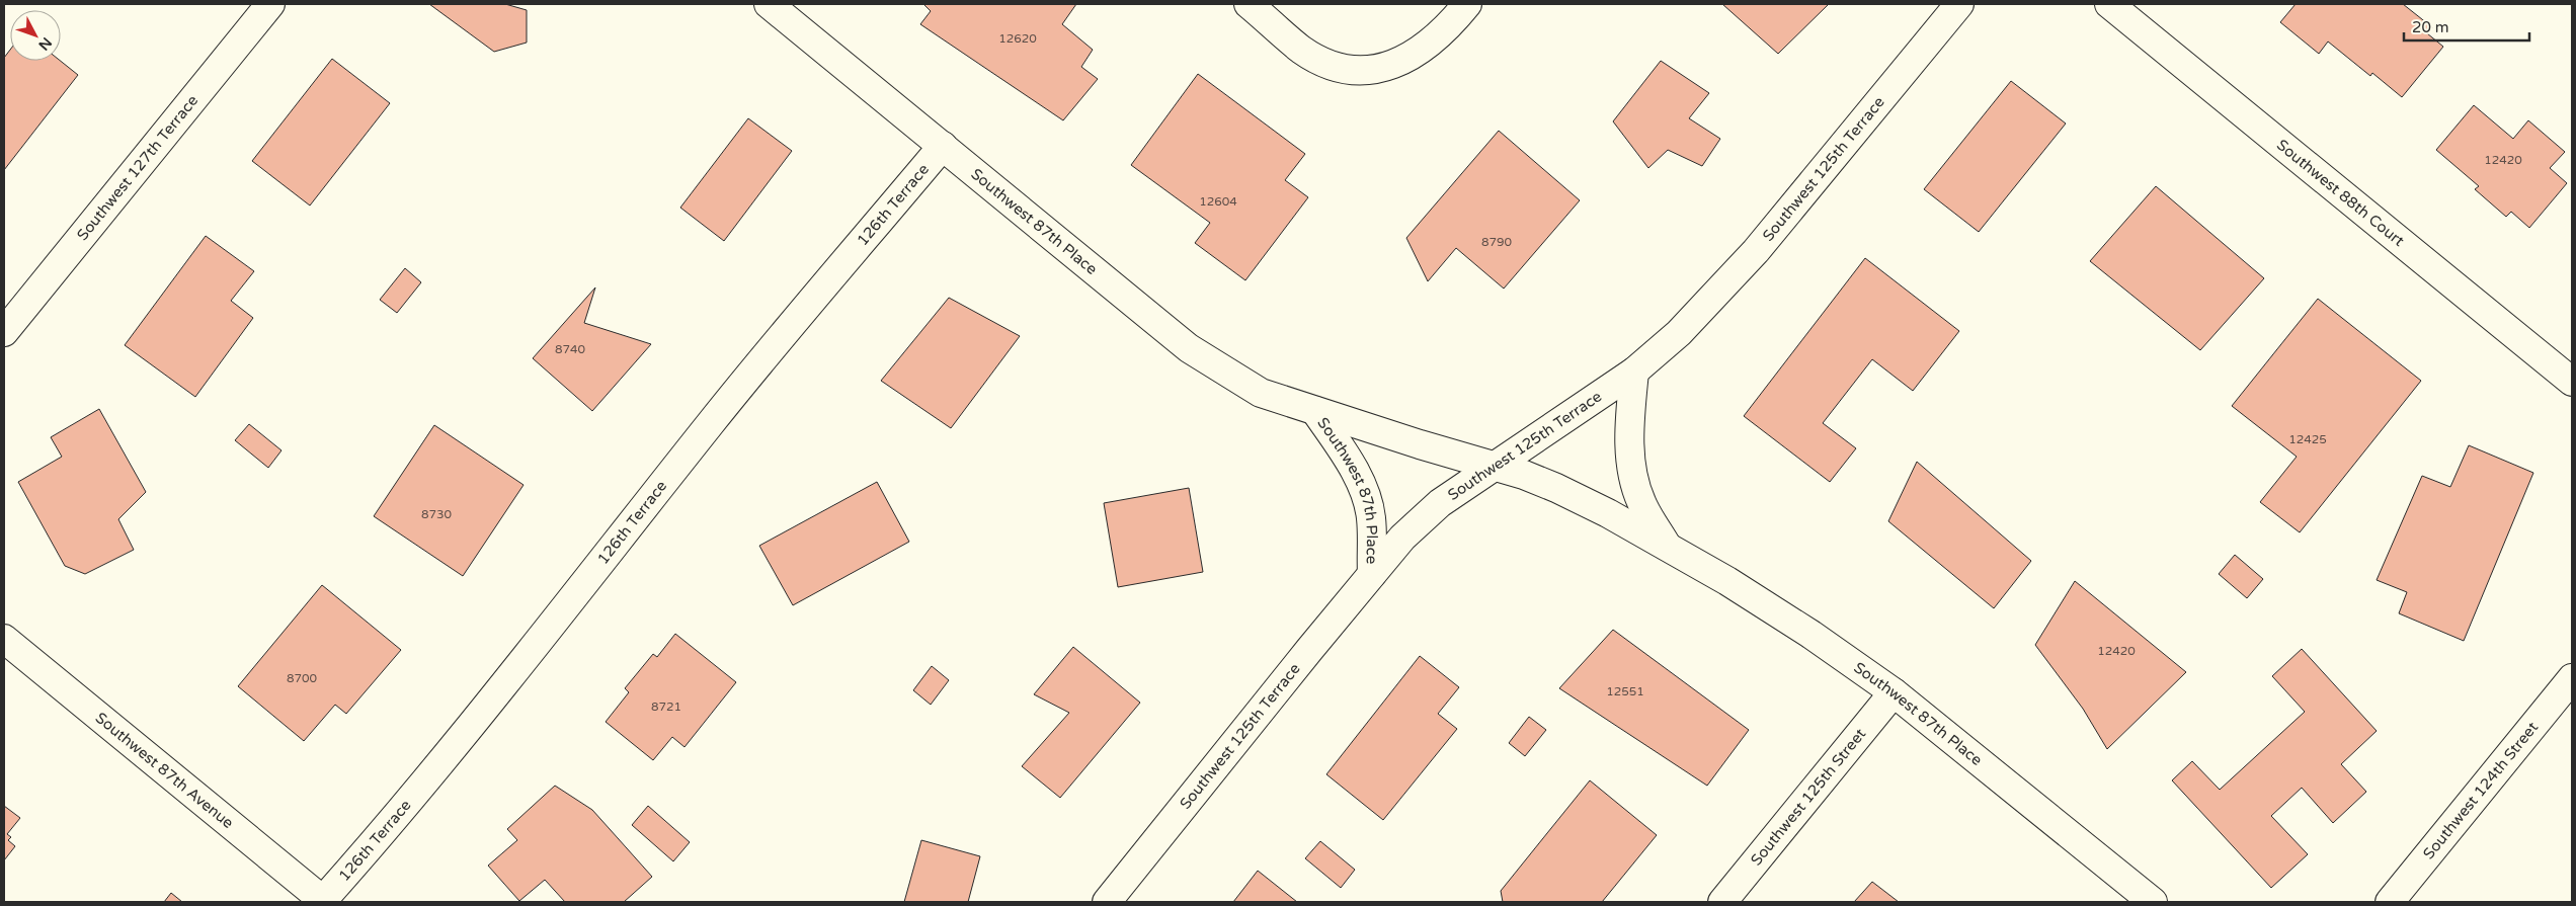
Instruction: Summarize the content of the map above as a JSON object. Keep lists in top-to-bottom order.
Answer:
{
  "streets": {
    "street": [
      "Southwest 127th Terrace",
      "Southwest 125th Terrace",
      "Southwest 88th Court",
      "126th Terrace",
      "Southwest 87th Place",
      "Southwest 87th Avenue",
      "Southwest 124th Street",
      "Southwest 125th Street"
    ]
  },
  "crossings": [
    ["Southwest 125th Terrace", "Southwest 87th Place"],
    ["126th Terrace", "Southwest 87th Place"],
    ["126th Terrace", "Southwest 87th Avenue"],
    ["Southwest 87th Place", "Southwest 125th Street"]
  ],
  "house_numbers": [
    "12620",
    "12420",
    "12604",
    "8790",
    "8740",
    "12425",
    "8730",
    "12420",
    "8700",
    "12551",
    "8721"
  ],
  "scale_bar": "20 m",
  "north": "bottom right"
}
